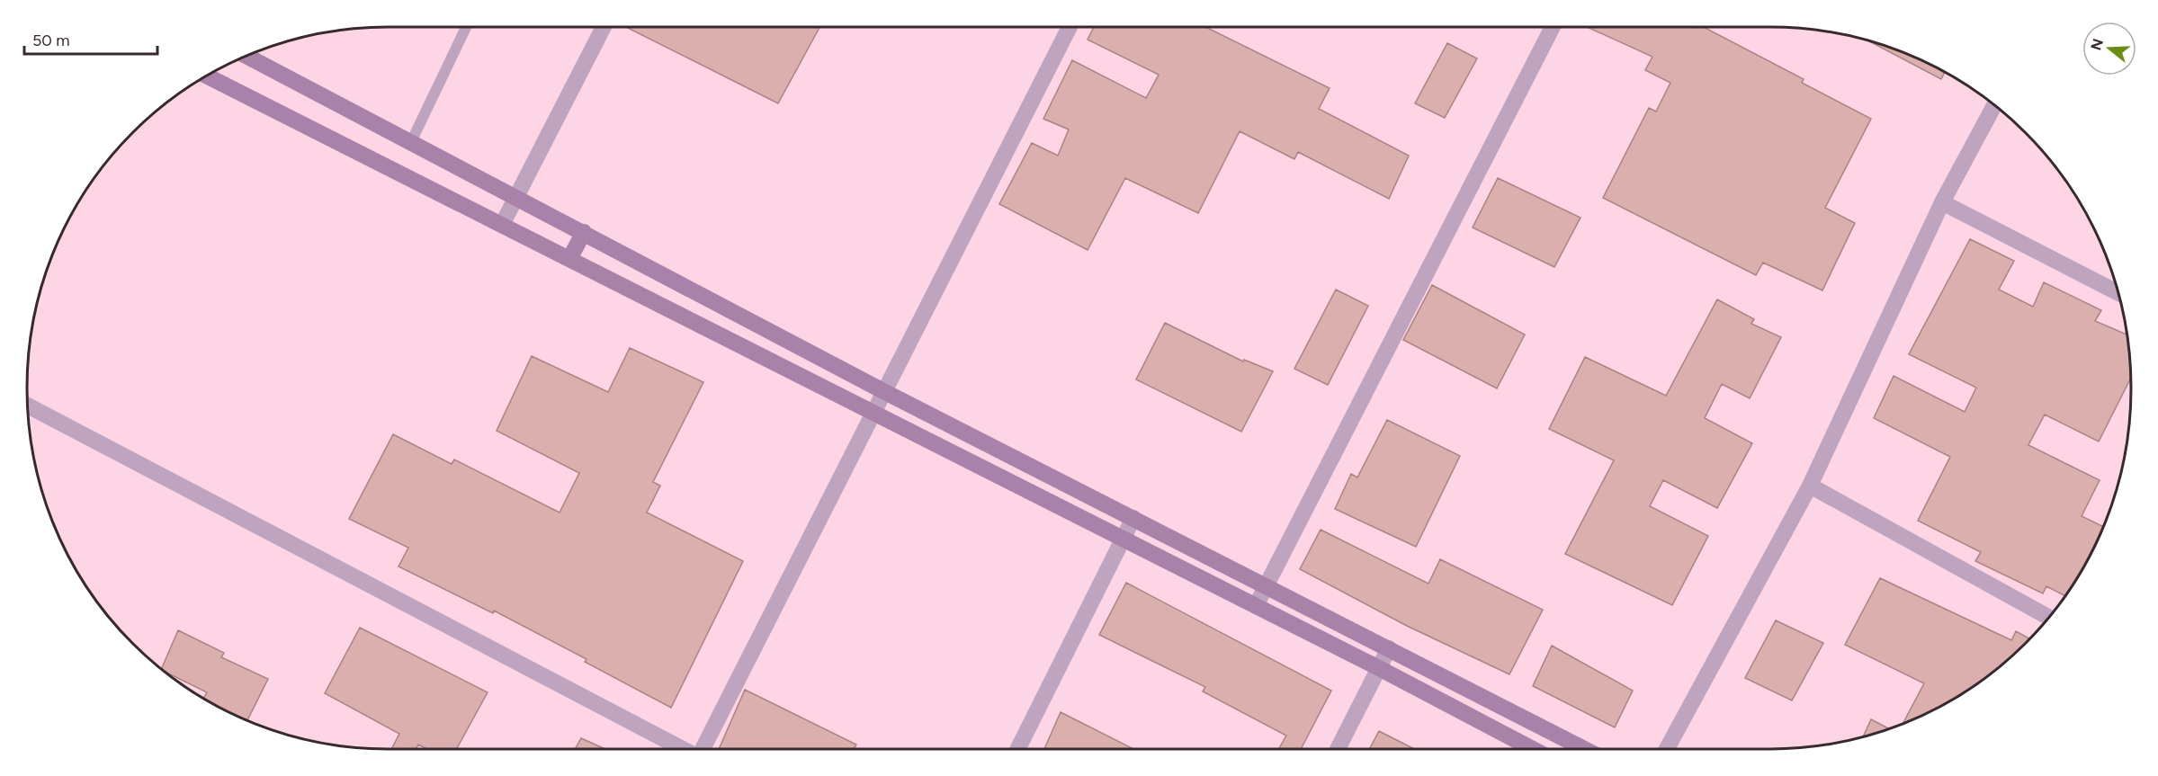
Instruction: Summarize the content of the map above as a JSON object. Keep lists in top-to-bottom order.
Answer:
{
  "scale_bar": "50 m",
  "north": "left"
}
